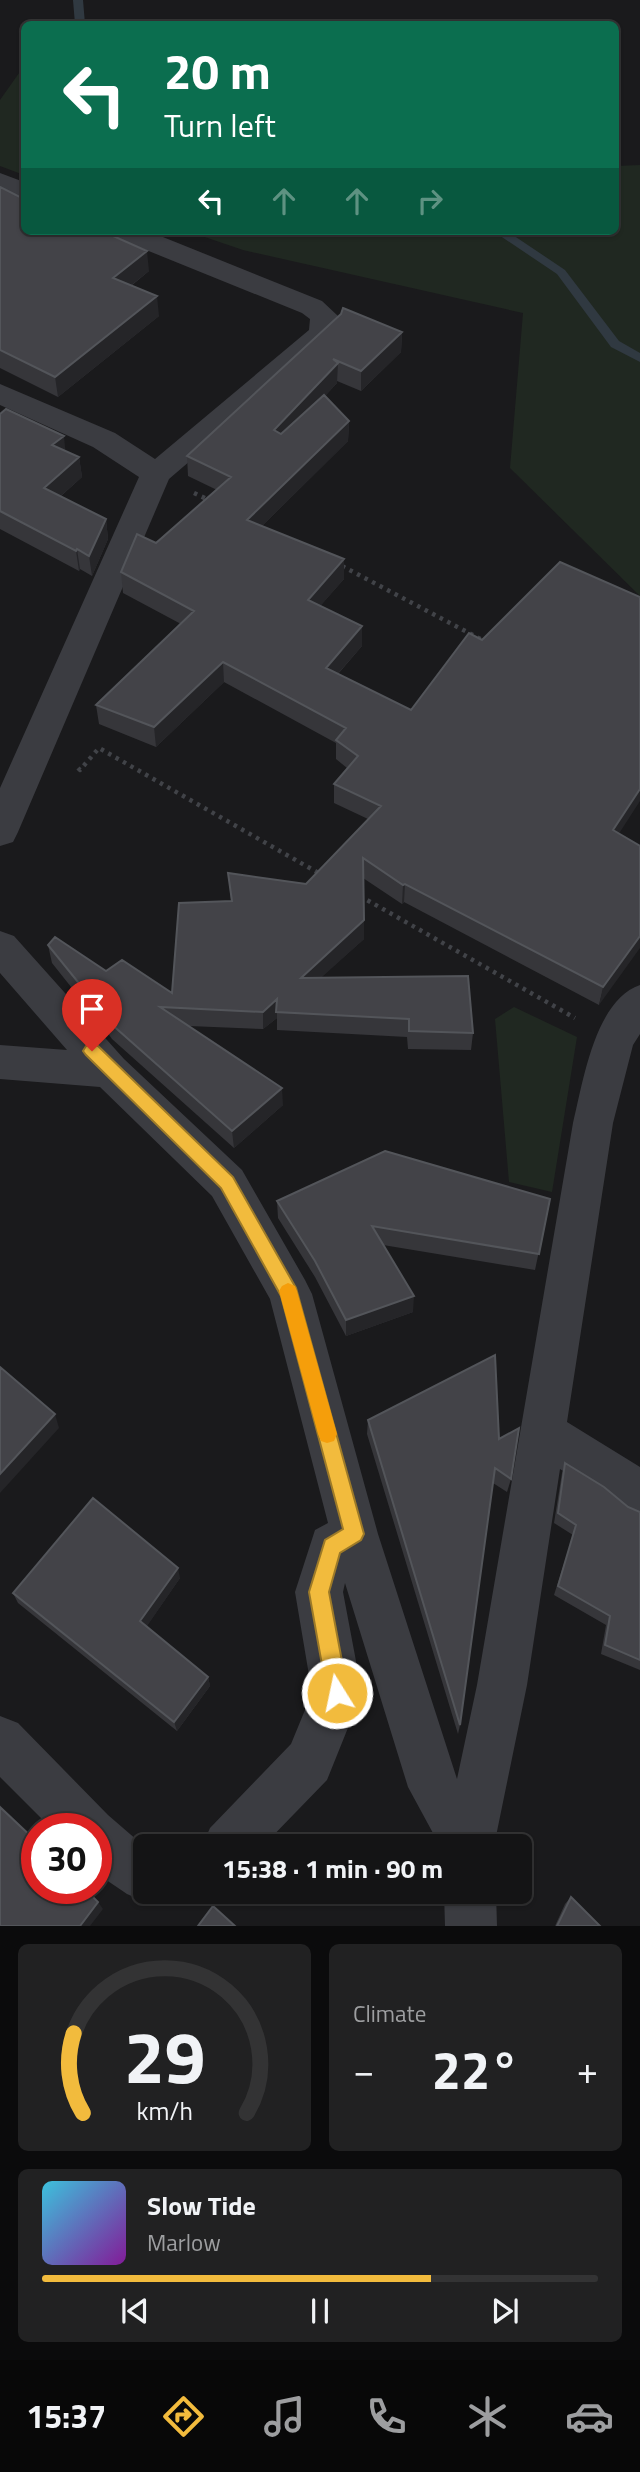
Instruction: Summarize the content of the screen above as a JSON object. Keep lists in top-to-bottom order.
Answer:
{
  "page": {
    "turn": ["20 m", "Turn left"],
    "limit": "30",
    "trip": "15:38 · 1 min · 90 m",
    "tile": "Climate",
    "heat": ["−", "22°", "+"],
    "song": ["Slow Tide", "Marlow"],
    "tabs": "15:37",
    "gauge": ["29", "km/h"]
  }
}
